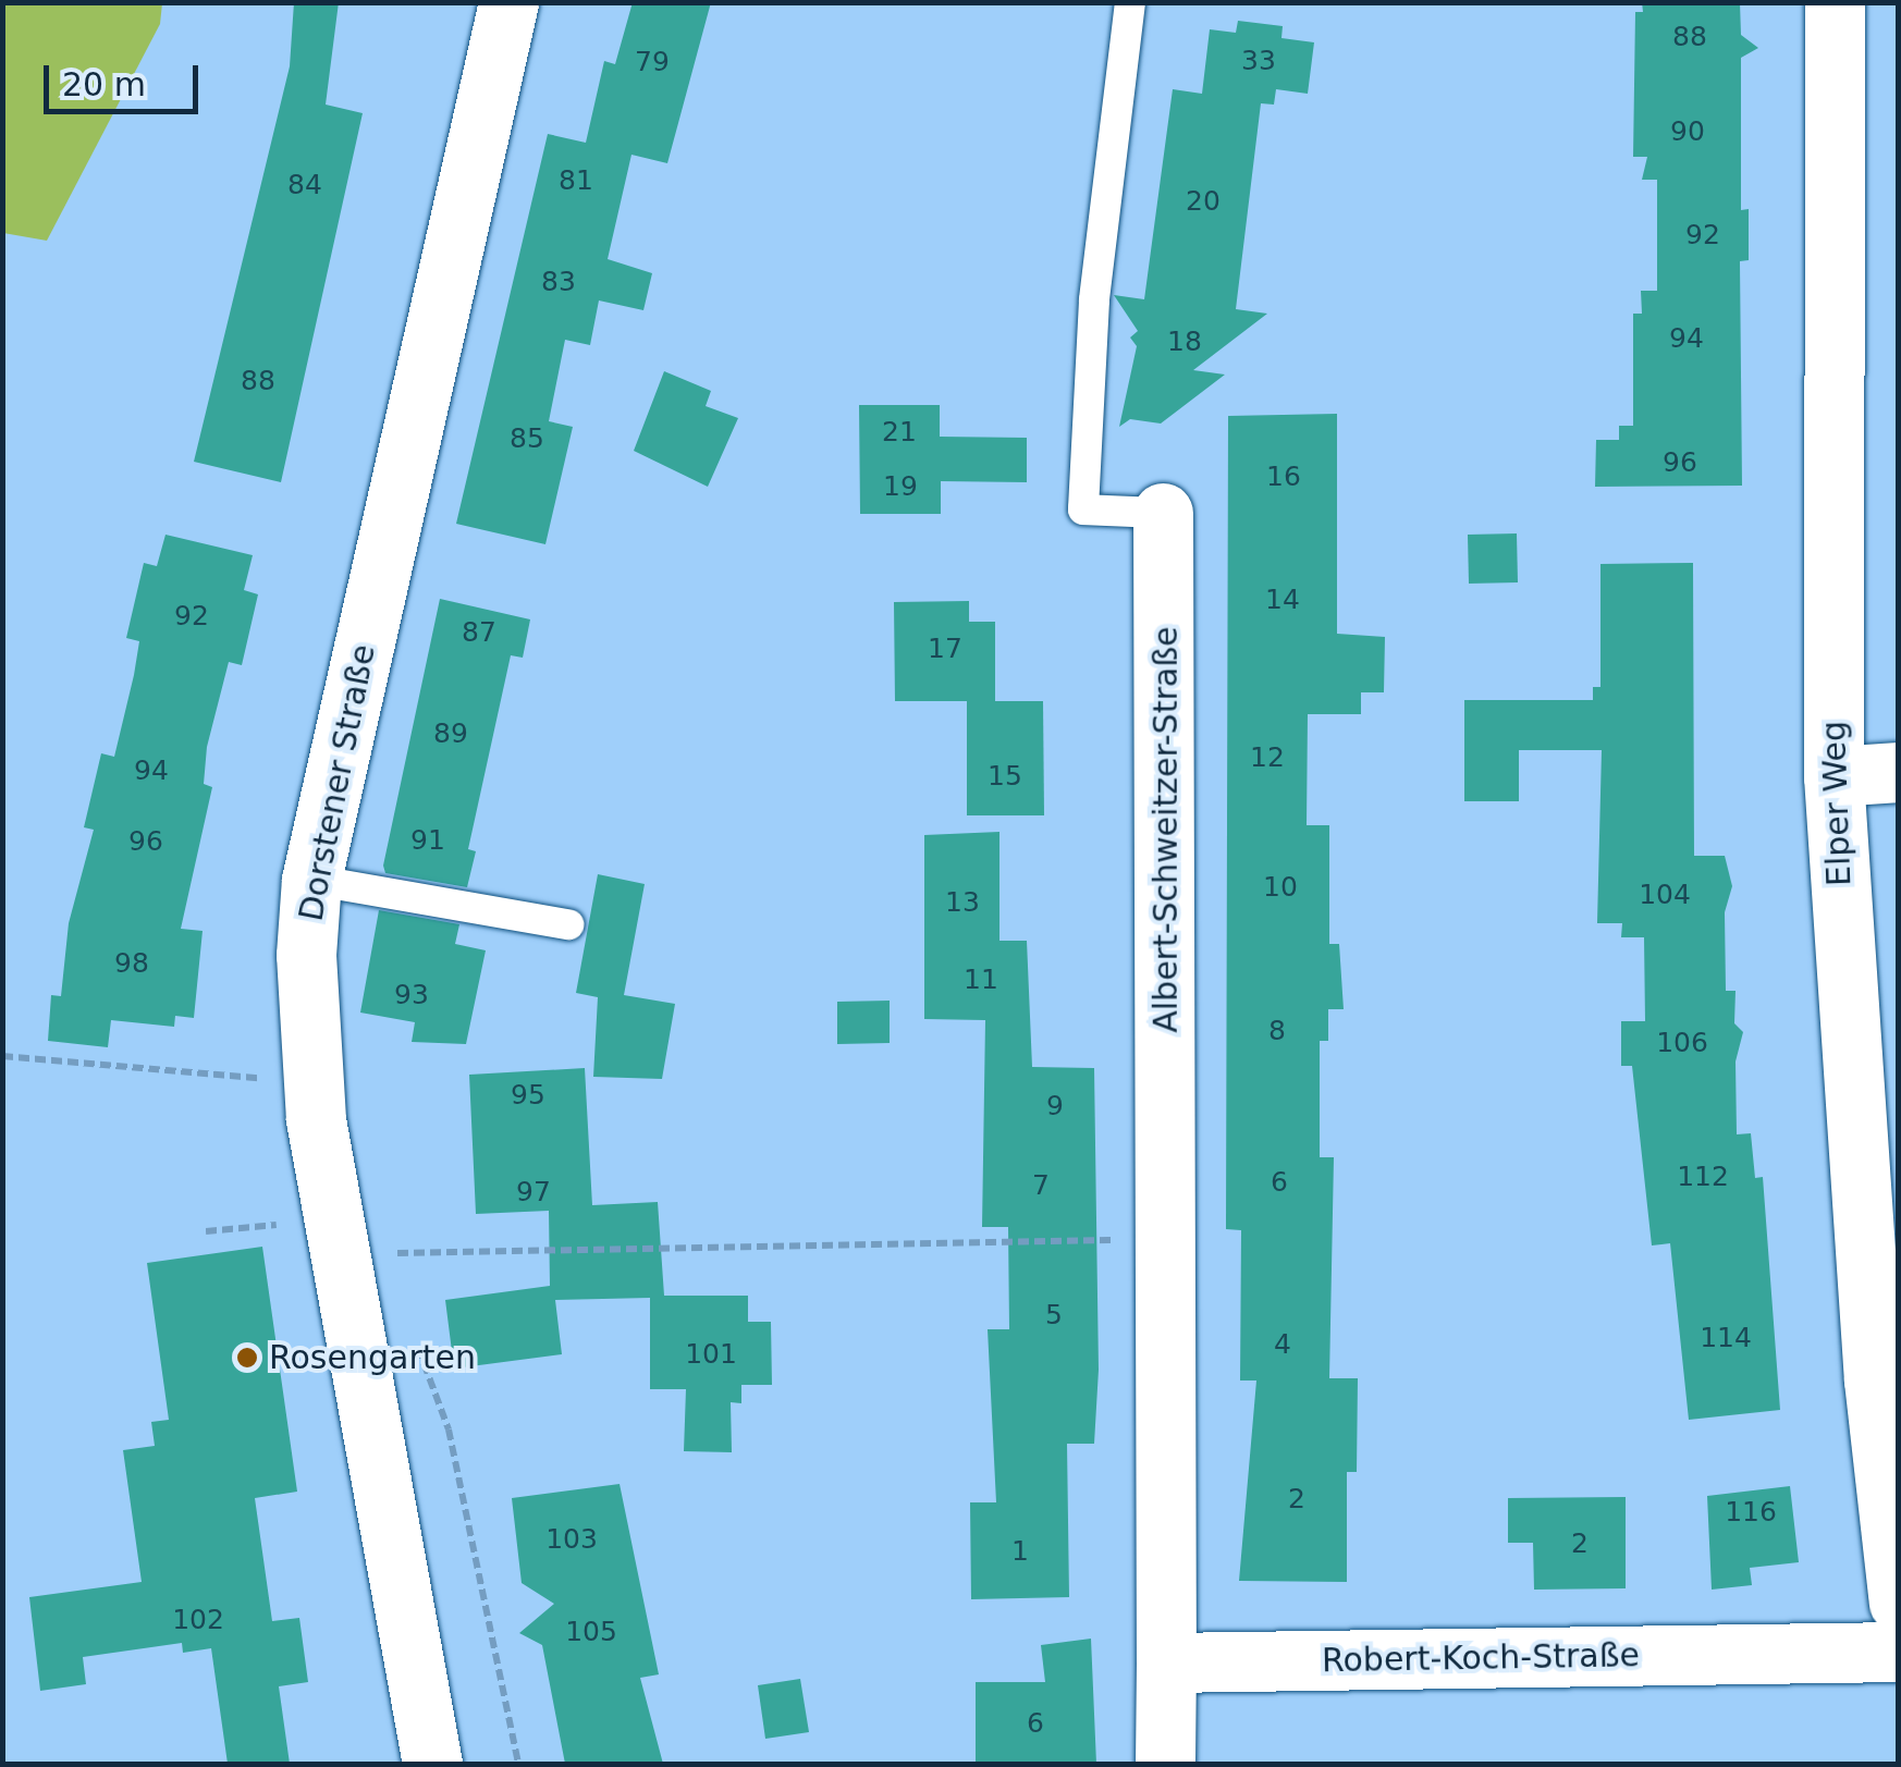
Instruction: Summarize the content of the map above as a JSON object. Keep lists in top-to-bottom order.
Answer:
{
  "streets": {
    "street": [
      "Dorstener Straße",
      "Elper Weg",
      "Albert-Schweitzer-Straße",
      "Robert-Koch-Straße"
    ]
  },
  "crossings": [
    ["Albert-Schweitzer-Straße", "Robert-Koch-Straße"]
  ],
  "places": ["Rosengarten"],
  "house_numbers": [
    "88",
    "33",
    "79",
    "90",
    "81",
    "84",
    "20",
    "92",
    "83",
    "94",
    "18",
    "88",
    "21",
    "85",
    "96",
    "16",
    "19",
    "14",
    "92",
    "87",
    "17",
    "89",
    "12",
    "94",
    "15",
    "91",
    "96",
    "10",
    "104",
    "13",
    "98",
    "11",
    "93",
    "8",
    "106",
    "95",
    "9",
    "112",
    "6",
    "7",
    "97",
    "5",
    "114",
    "4",
    "101",
    "2",
    "116",
    "103",
    "2",
    "1",
    "102",
    "105",
    "6"
  ],
  "scale_bar": "20 m"
}
